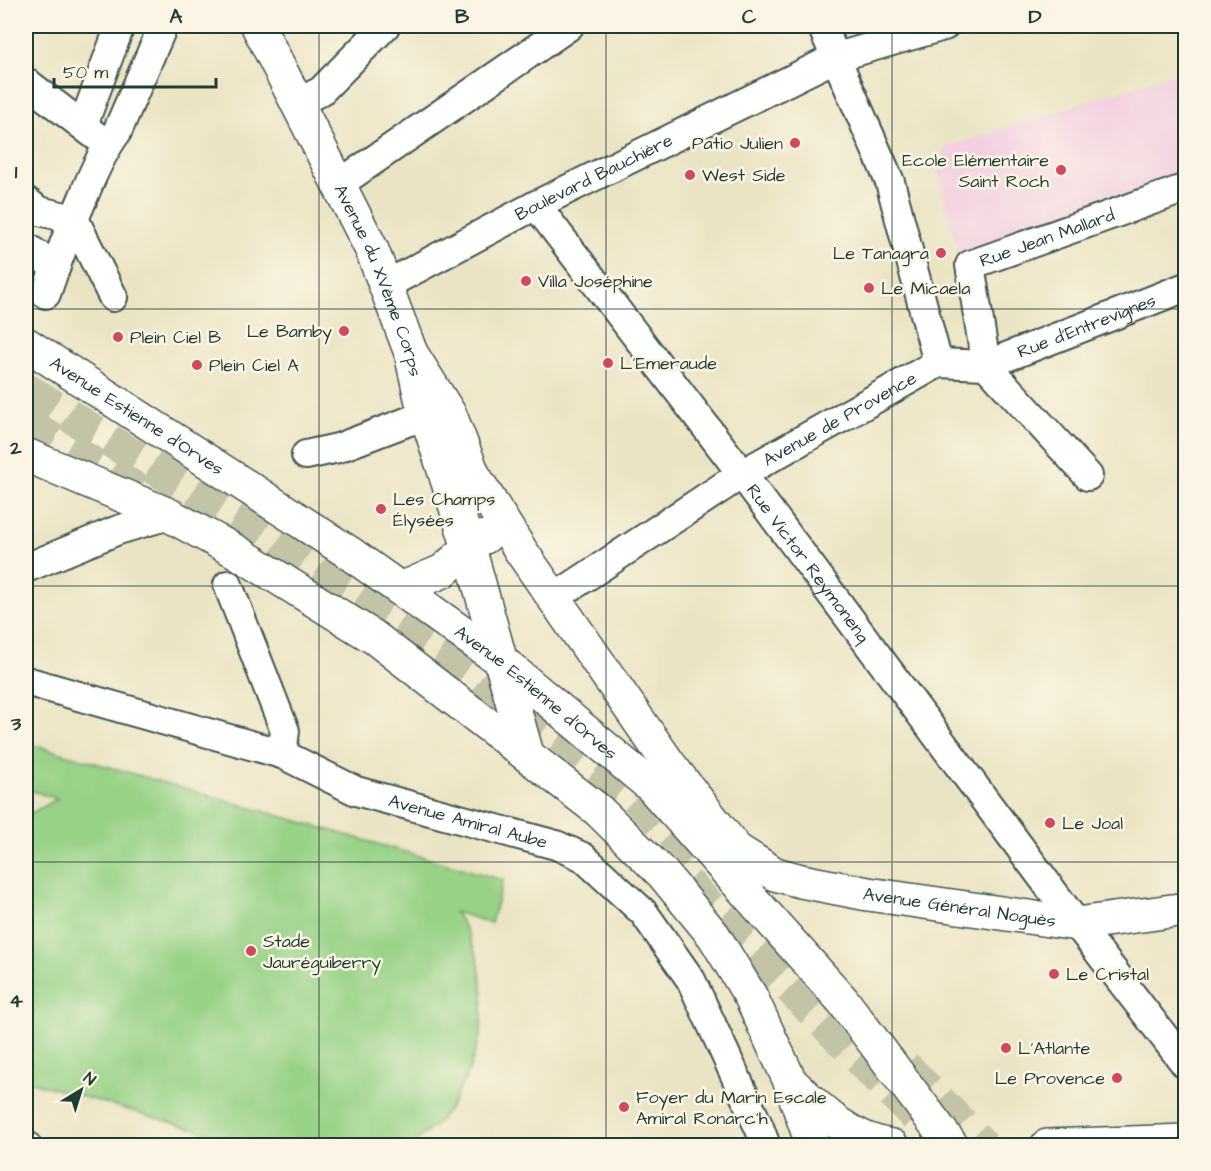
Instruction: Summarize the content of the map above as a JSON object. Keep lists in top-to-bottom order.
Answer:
{
  "streets": {
    "main road": ["Avenue du XVème Corps", "Avenue Estienne d'Orves", "Avenue Général Noguès"],
    "street": [
      "Boulevard Bauchière",
      "Rue Jean Mallard",
      "Rue d'Entrevignes",
      "Avenue de Provence",
      "Rue Victor Reymonenq",
      "Avenue Amiral Aube"
    ]
  },
  "crossings": [
    ["Boulevard Bauchière", "Avenue du XVème Corps"],
    ["Boulevard Bauchière", "Rue Victor Reymonenq"],
    ["Rue Jean Mallard", "Rue d'Entrevignes"],
    ["Rue Jean Mallard", "Avenue de Provence"],
    ["Avenue du XVème Corps", "Avenue Estienne d'Orves"],
    ["Rue d'Entrevignes", "Avenue de Provence"],
    ["Avenue de Provence", "Rue Victor Reymonenq"],
    ["Rue Victor Reymonenq", "Avenue Général Noguès"]
  ],
  "places": [
    "Patio Julien",
    "Ecole Elémentaire Saint Roch",
    "West Side",
    "Le Tanagra",
    "Villa Joséphine",
    "Le Micaela",
    "Le Bamby",
    "Plein Ciel B",
    "L'Emeraude",
    "Plein Ciel A",
    "Les Champs Élysées",
    "Le Joal",
    "Stade Jauréguiberry",
    "Le Cristal",
    "L'Atlante",
    "Le Provence",
    "Foyer du Marin Escale Amiral Ronarc'h"
  ],
  "scale_bar": "50 m",
  "north": "top right",
  "grid": {
    "columns": [
      "A",
      "B",
      "C",
      "D"
    ],
    "rows": [
      "1",
      "2",
      "3",
      "4"
    ]
  }
}
